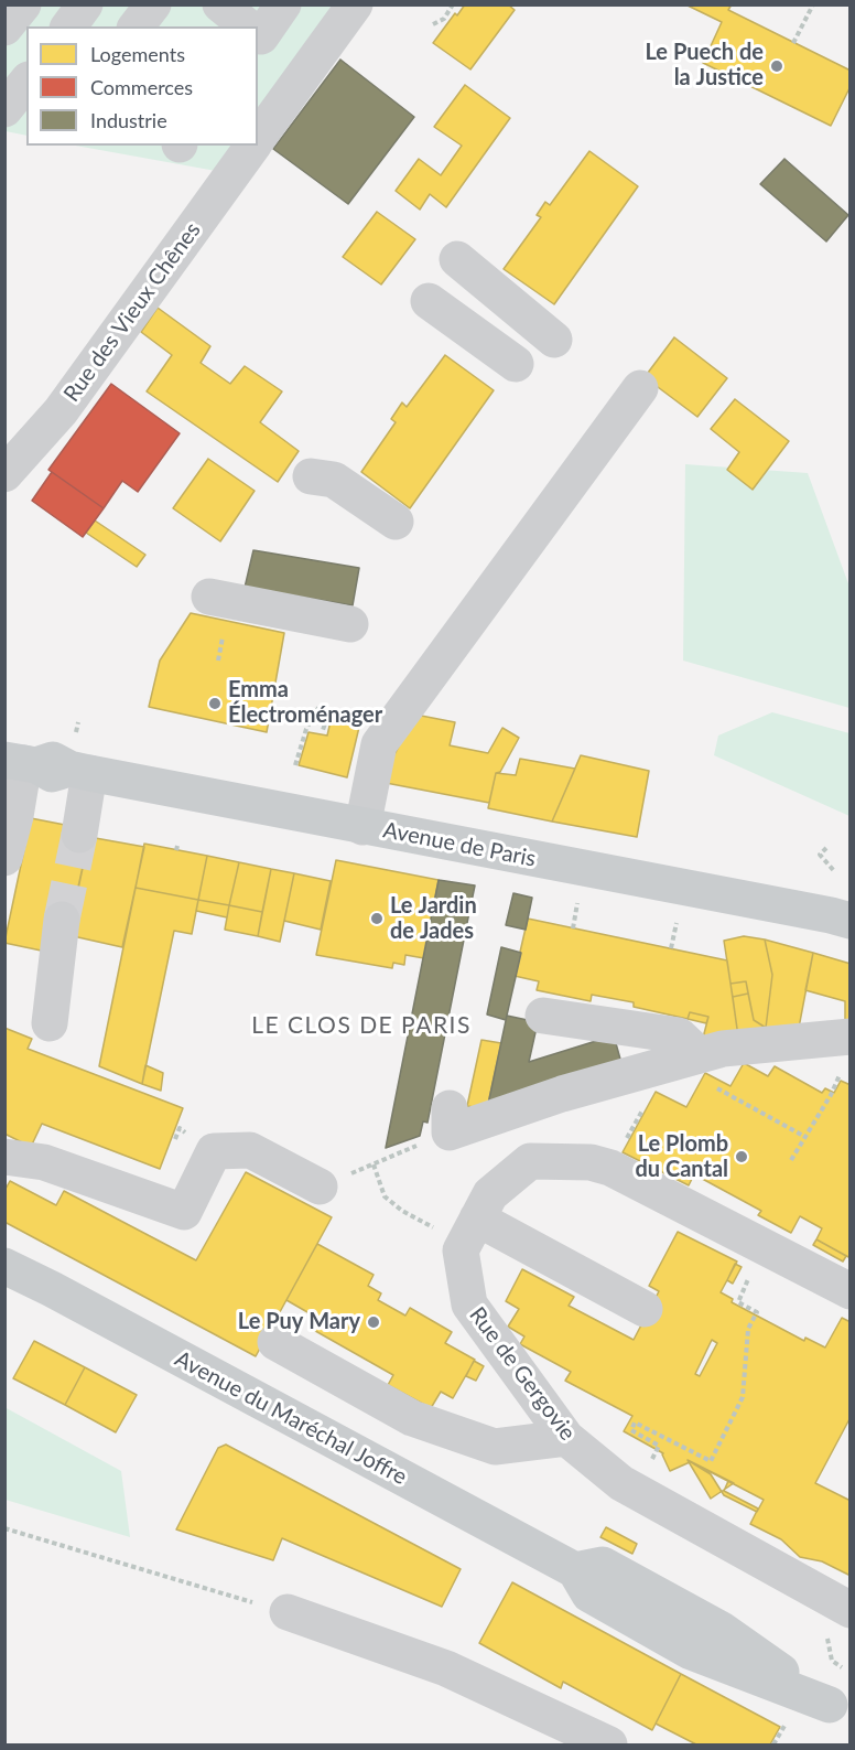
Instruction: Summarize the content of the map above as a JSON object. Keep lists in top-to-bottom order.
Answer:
{
  "streets": {
    "main road": ["Avenue de Paris", "Avenue du Maréchal Joffre"],
    "street": ["Rue des Vieux Chênes", "Rue de Gergovie"]
  },
  "districts": ["LE CLOS DE PARIS"],
  "places": [
    "Le Puech de la Justice",
    "Emma Électroménager",
    "Le Jardin de Jades",
    "Le Plomb du Cantal",
    "Le Puy Mary"
  ],
  "legend": ["Logements", "Commerces", "Industrie"]
}
